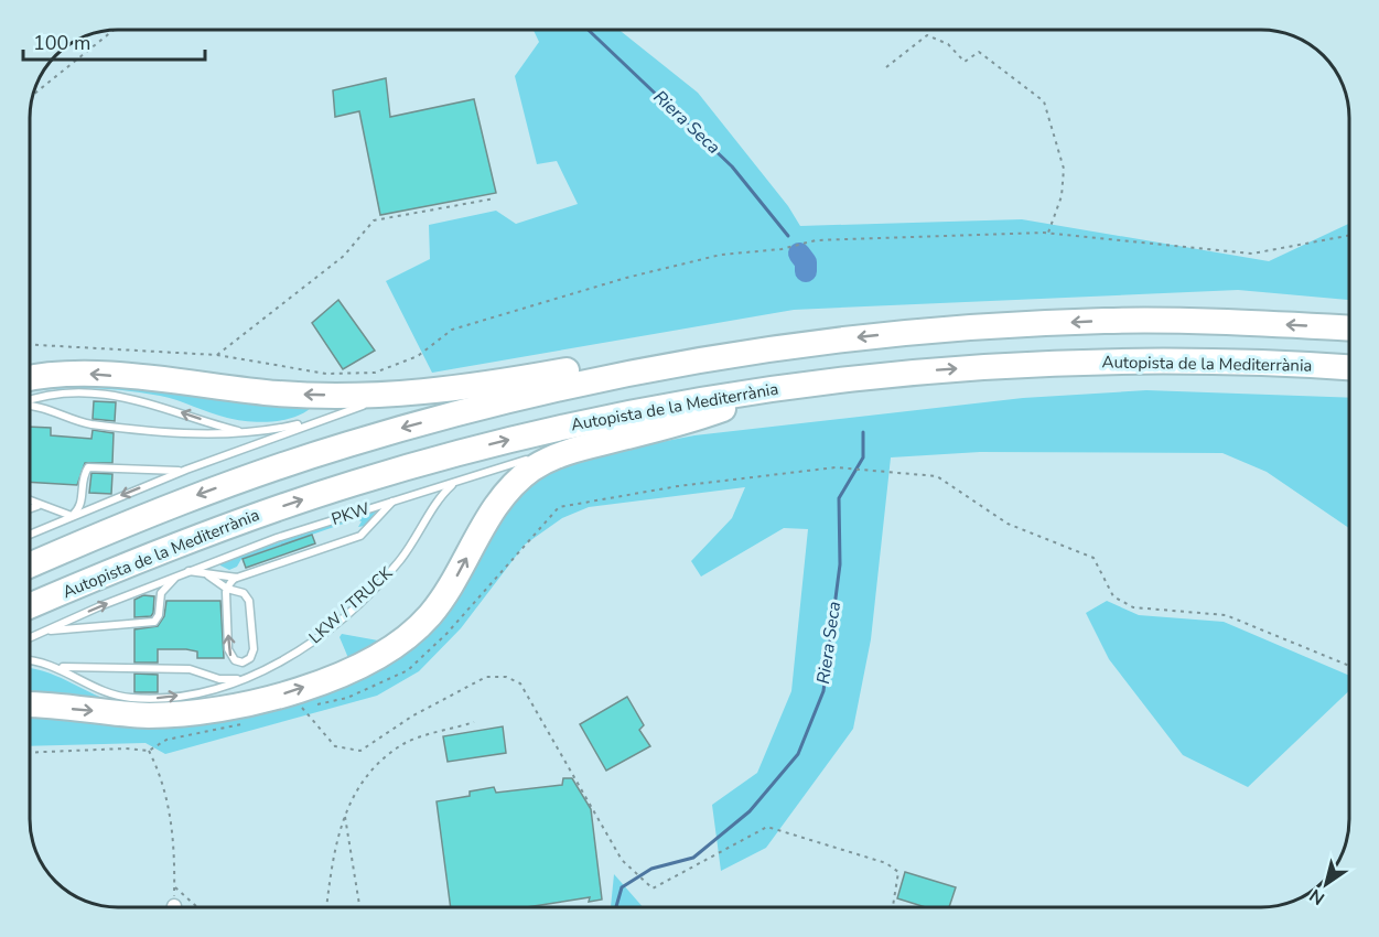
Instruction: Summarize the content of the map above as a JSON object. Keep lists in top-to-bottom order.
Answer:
{
  "streets": {
    "highway": ["Autopista de la Mediterrània"],
    "lane": ["PKW", "LKW / TRUCK"]
  },
  "crossings": [
    ["PKW", "LKW / TRUCK"]
  ],
  "water": ["Riera Seca"],
  "scale_bar": "100 m",
  "north": "bottom left"
}
